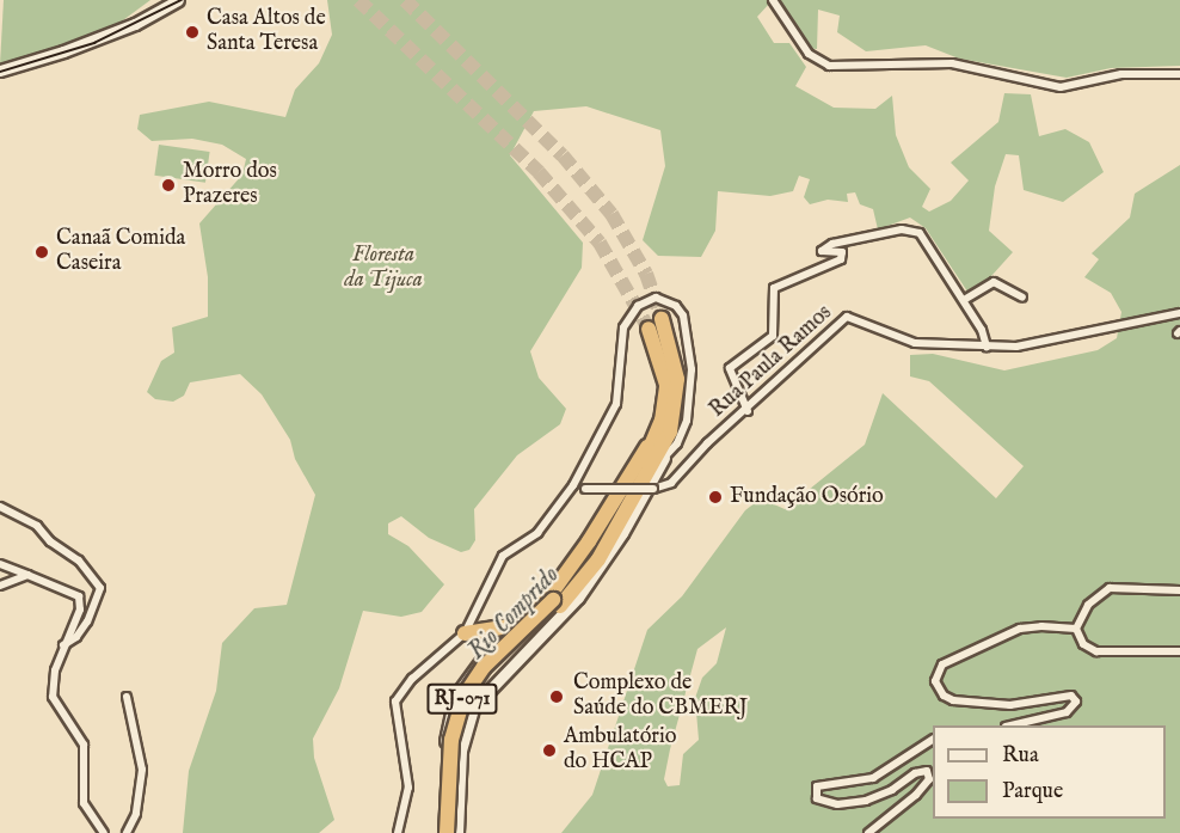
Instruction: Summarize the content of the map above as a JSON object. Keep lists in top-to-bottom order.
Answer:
{
  "streets": {
    "highway": ["RJ-071"],
    "street": ["Rua Paula Ramos"]
  },
  "water": ["Rio Comprido"],
  "parks": ["Floresta da Tijuca"],
  "places": [
    "Casa Altos de Santa Teresa",
    "Morro dos Prazeres",
    "Canaã Comida Caseira",
    "Fundação Osório",
    "Complexo de Saúde do CBMERJ",
    "Ambulatório do HCAP"
  ],
  "legend": ["Rua", "Parque"]
}
